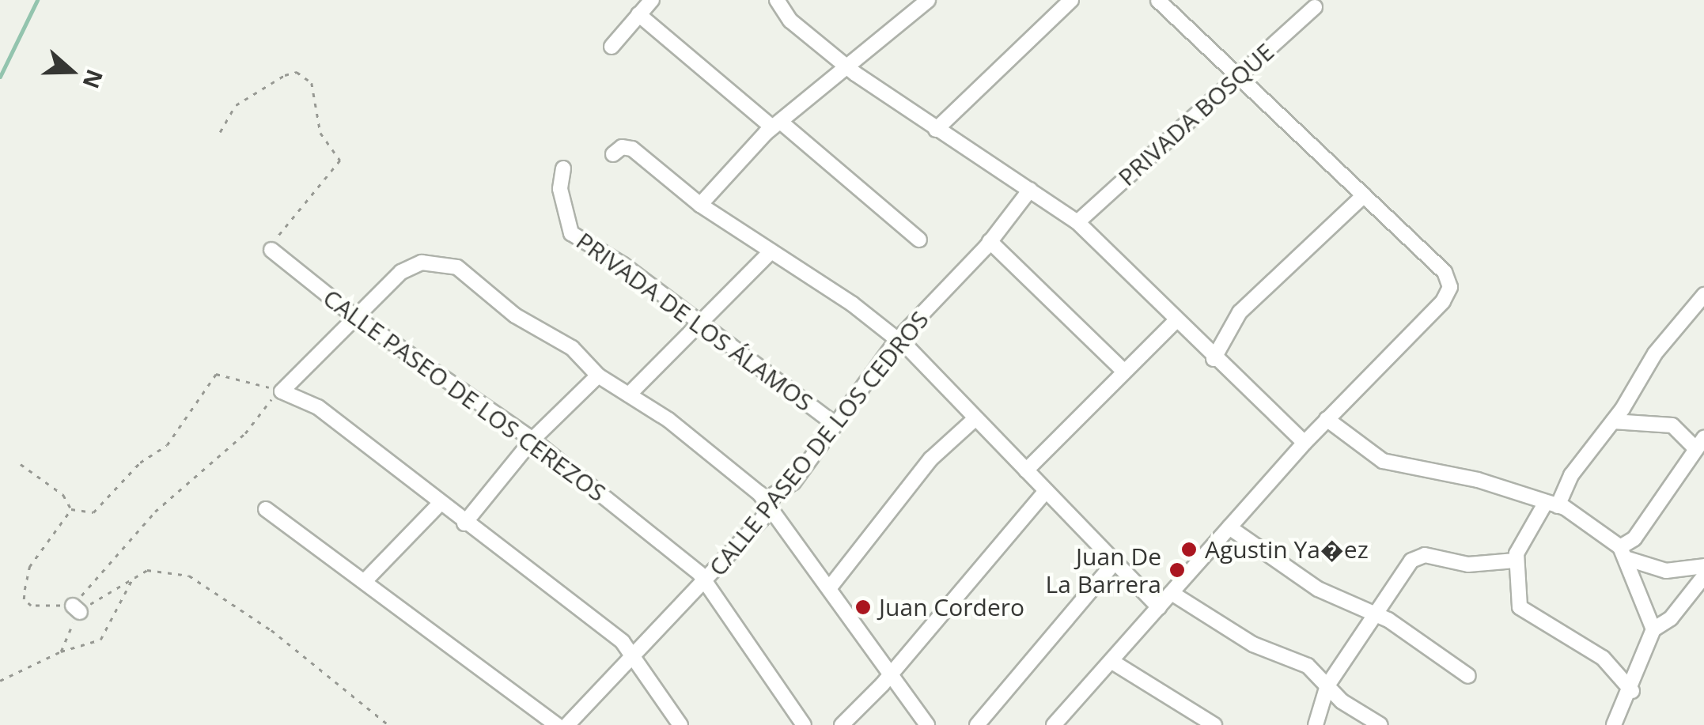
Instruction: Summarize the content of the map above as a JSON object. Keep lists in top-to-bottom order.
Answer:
{
  "streets": {
    "street": [
      "PRIVADA BOSQUE",
      "PRIVADA DE LOS ÁLAMOS",
      "CALLE PASEO DE LOS CEREZOS",
      "CALLE PASEO DE LOS CEDROS"
    ]
  },
  "crossings": [
    ["PRIVADA DE LOS ÁLAMOS", "CALLE PASEO DE LOS CEDROS"],
    ["CALLE PASEO DE LOS CEREZOS", "CALLE PASEO DE LOS CEDROS"]
  ],
  "places": ["Agustin Ya�ez", "Juan De La Barrera", "Juan Cordero"],
  "north": "right"
}
